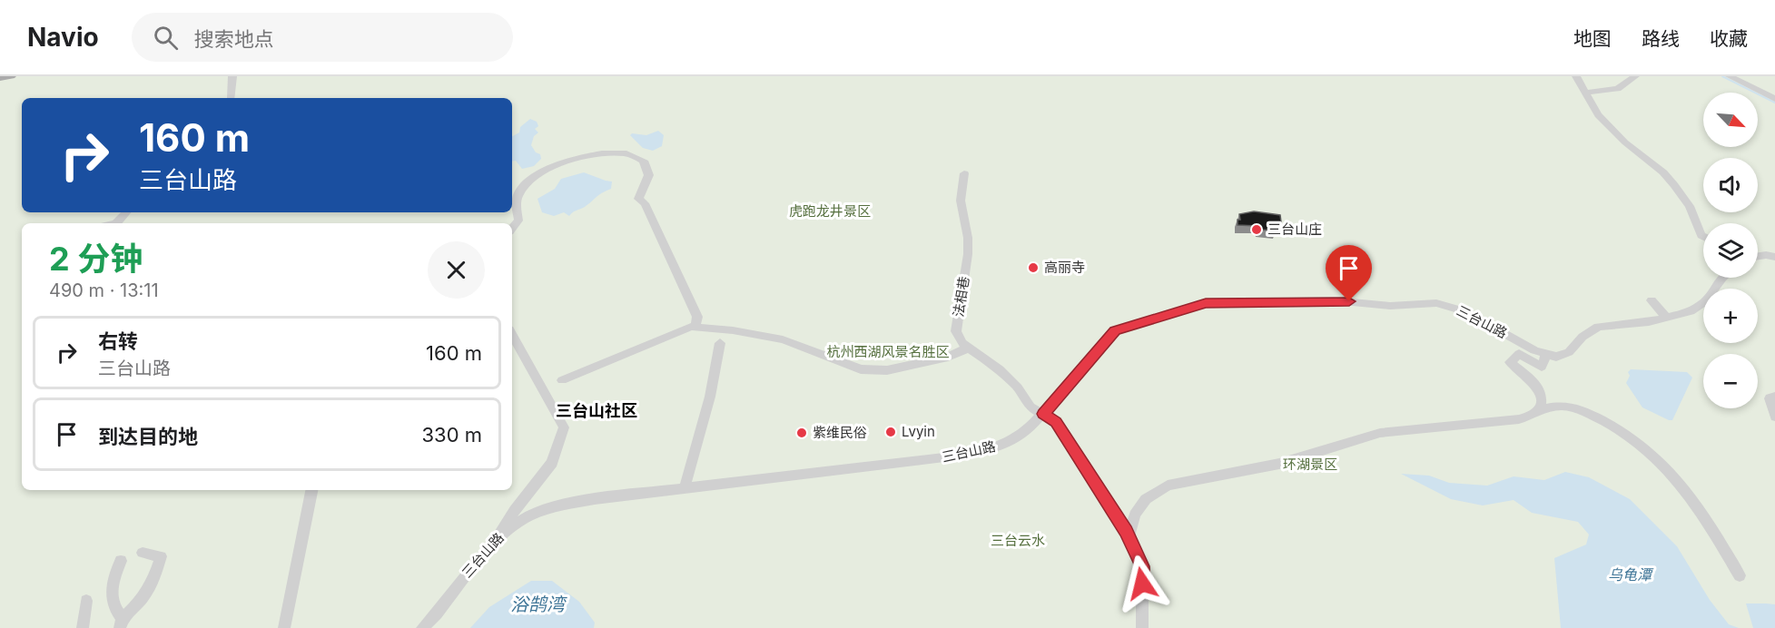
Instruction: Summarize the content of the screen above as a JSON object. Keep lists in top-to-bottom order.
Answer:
{
  "streets": {
    "street": ["法相巷", "三台山路"]
  },
  "crossings": [
    ["法相巷", "三台山路"]
  ],
  "districts": ["三台山社区"],
  "water": ["乌龟潭", "浴鹄湾"],
  "parks": [
    "虎跑龙井景区",
    "杭州西湖风景名胜区",
    "环湖景区",
    "三台云水"
  ],
  "places": [
    "三台山庄",
    "高丽寺",
    "Lvyin",
    "紫维民俗"
  ],
  "north": "bottom right",
  "page": {
    "header": "Navio",
    "search": "搜索地点",
    "nav": ["地图", "路线", "收藏"],
    "map_buttons": ["+", "−"],
    "turn": ["160 m", "三台山路"],
    "heading": ["2 分钟", "490 m · 13:11"],
    "list": [
      {
        "name": "右转",
        "note": "三台山路",
        "value": "160 m"
      },
      {
        "name": "到达目的地",
        "value": "330 m"
      }
    ]
  }
}
